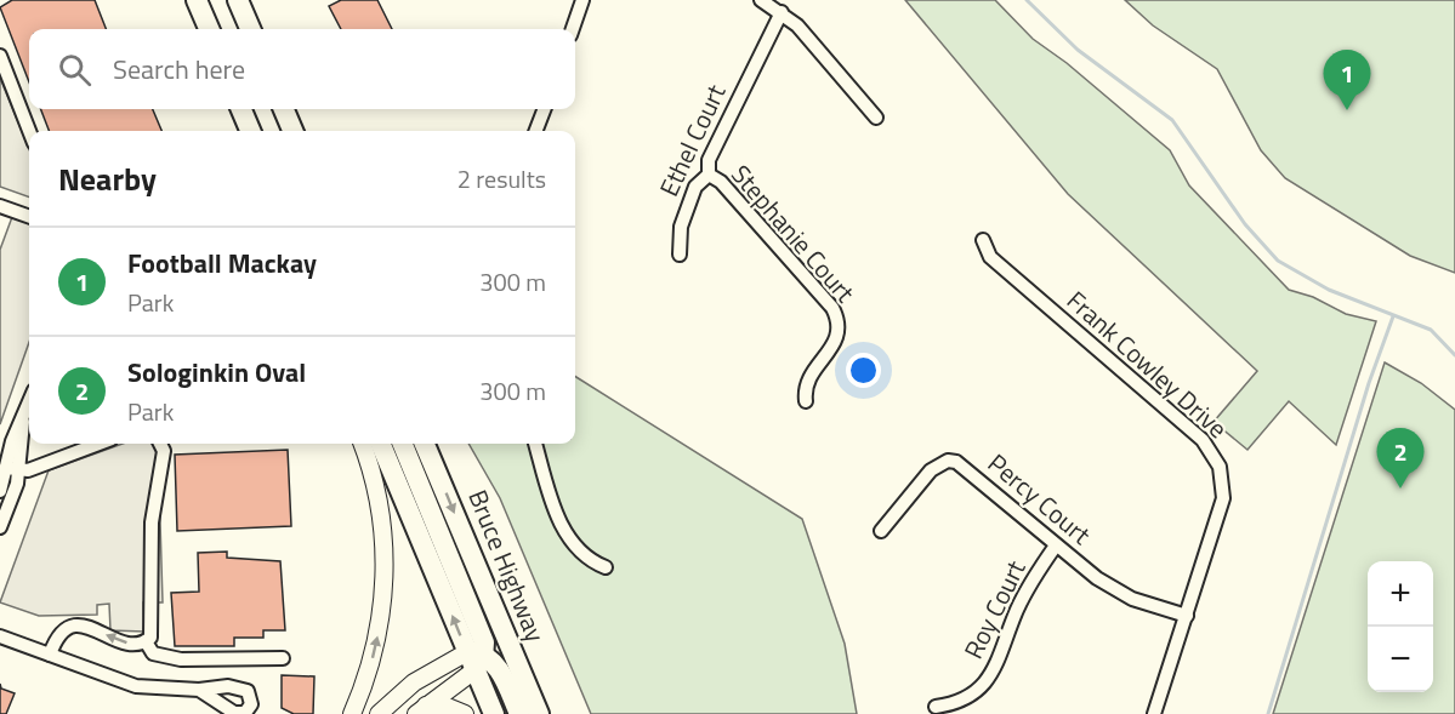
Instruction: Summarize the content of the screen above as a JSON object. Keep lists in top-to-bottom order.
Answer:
{
  "streets": {
    "highway": ["Bruce Highway"],
    "street": [
      "Ethel Court",
      "Stephanie Court",
      "Frank Cowley Drive",
      "Percy Court",
      "Roy Court"
    ]
  },
  "crossings": [
    ["Ethel Court", "Stephanie Court"],
    ["Frank Cowley Drive", "Percy Court"],
    ["Percy Court", "Roy Court"]
  ],
  "page": {
    "search": "Search here",
    "pins": ["1", "2"],
    "heading": ["Nearby", "2 results"],
    "list": [
      {
        "mark": "1",
        "name": "Football Mackay",
        "note": "Park",
        "value": "300 m"
      },
      {
        "mark": "2",
        "name": "Sologinkin Oval",
        "note": "Park",
        "value": "300 m"
      }
    ],
    "map_buttons": ["+", "−"]
  }
}
